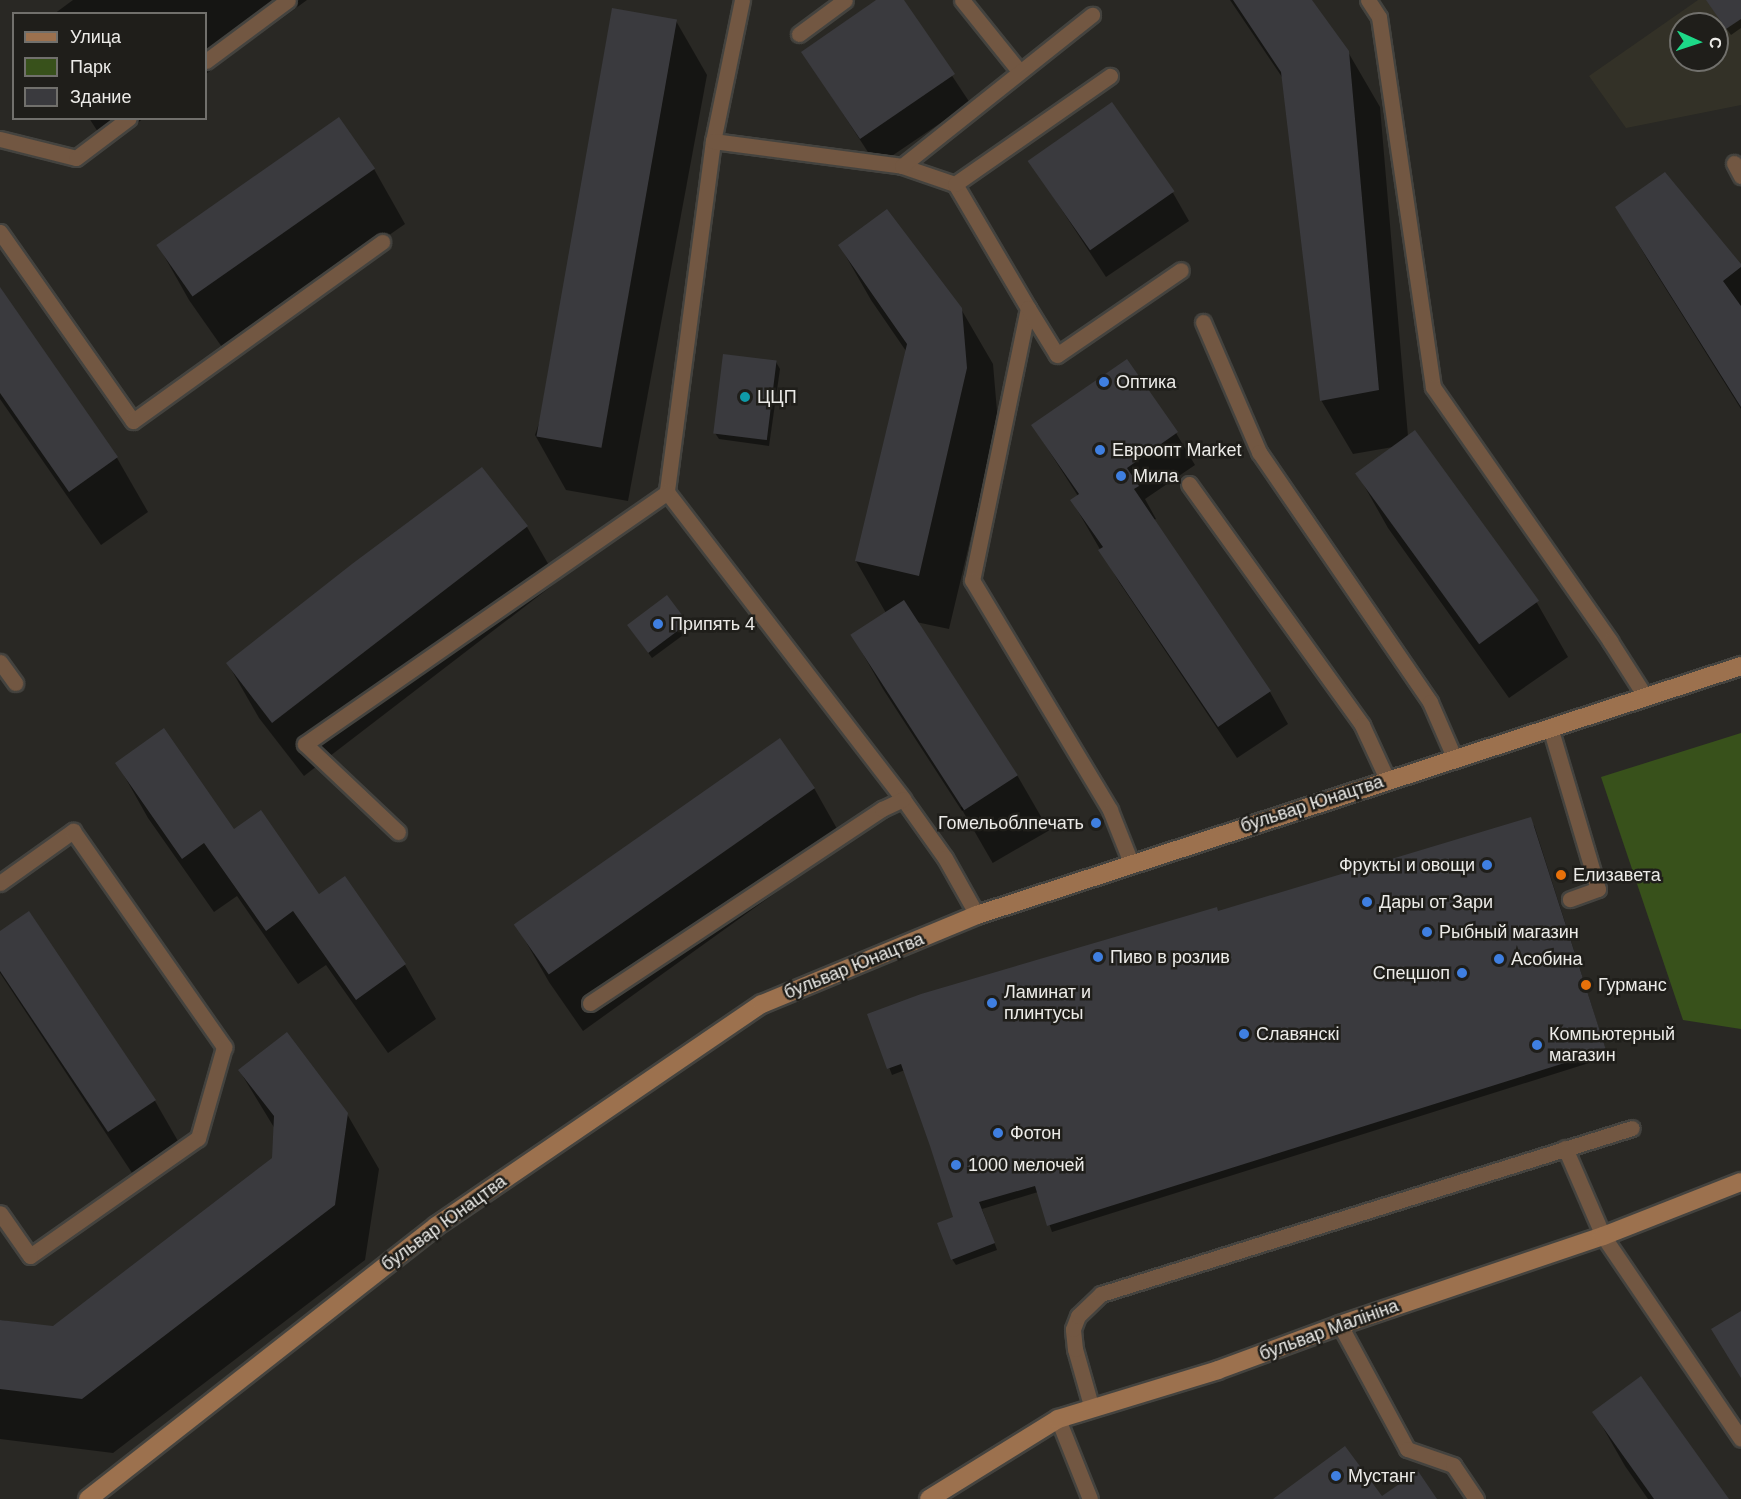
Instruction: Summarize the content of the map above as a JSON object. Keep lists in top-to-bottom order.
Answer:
{
  "streets": {
    "street": ["бульвар Юнацтва", "бульвар Малініна"]
  },
  "places": [
    "Оптика",
    "ЦЦП",
    "Евроопт Market",
    "Мила",
    "Припять 4",
    "Гомельоблпечать",
    "Фрукты и овощи",
    "Елизавета",
    "Дары от Зари",
    "Рыбный магазин",
    "Пиво в розлив",
    "Асобина",
    "Спецшоп",
    "Гурманс",
    "Ламинат и плинтусы",
    "Славянскі",
    "Компьютерный магазин",
    "Фотон",
    "1000 мелочей",
    "Мустанг"
  ],
  "legend": ["Улица", "Парк", "Здание"],
  "north": "right"
}
